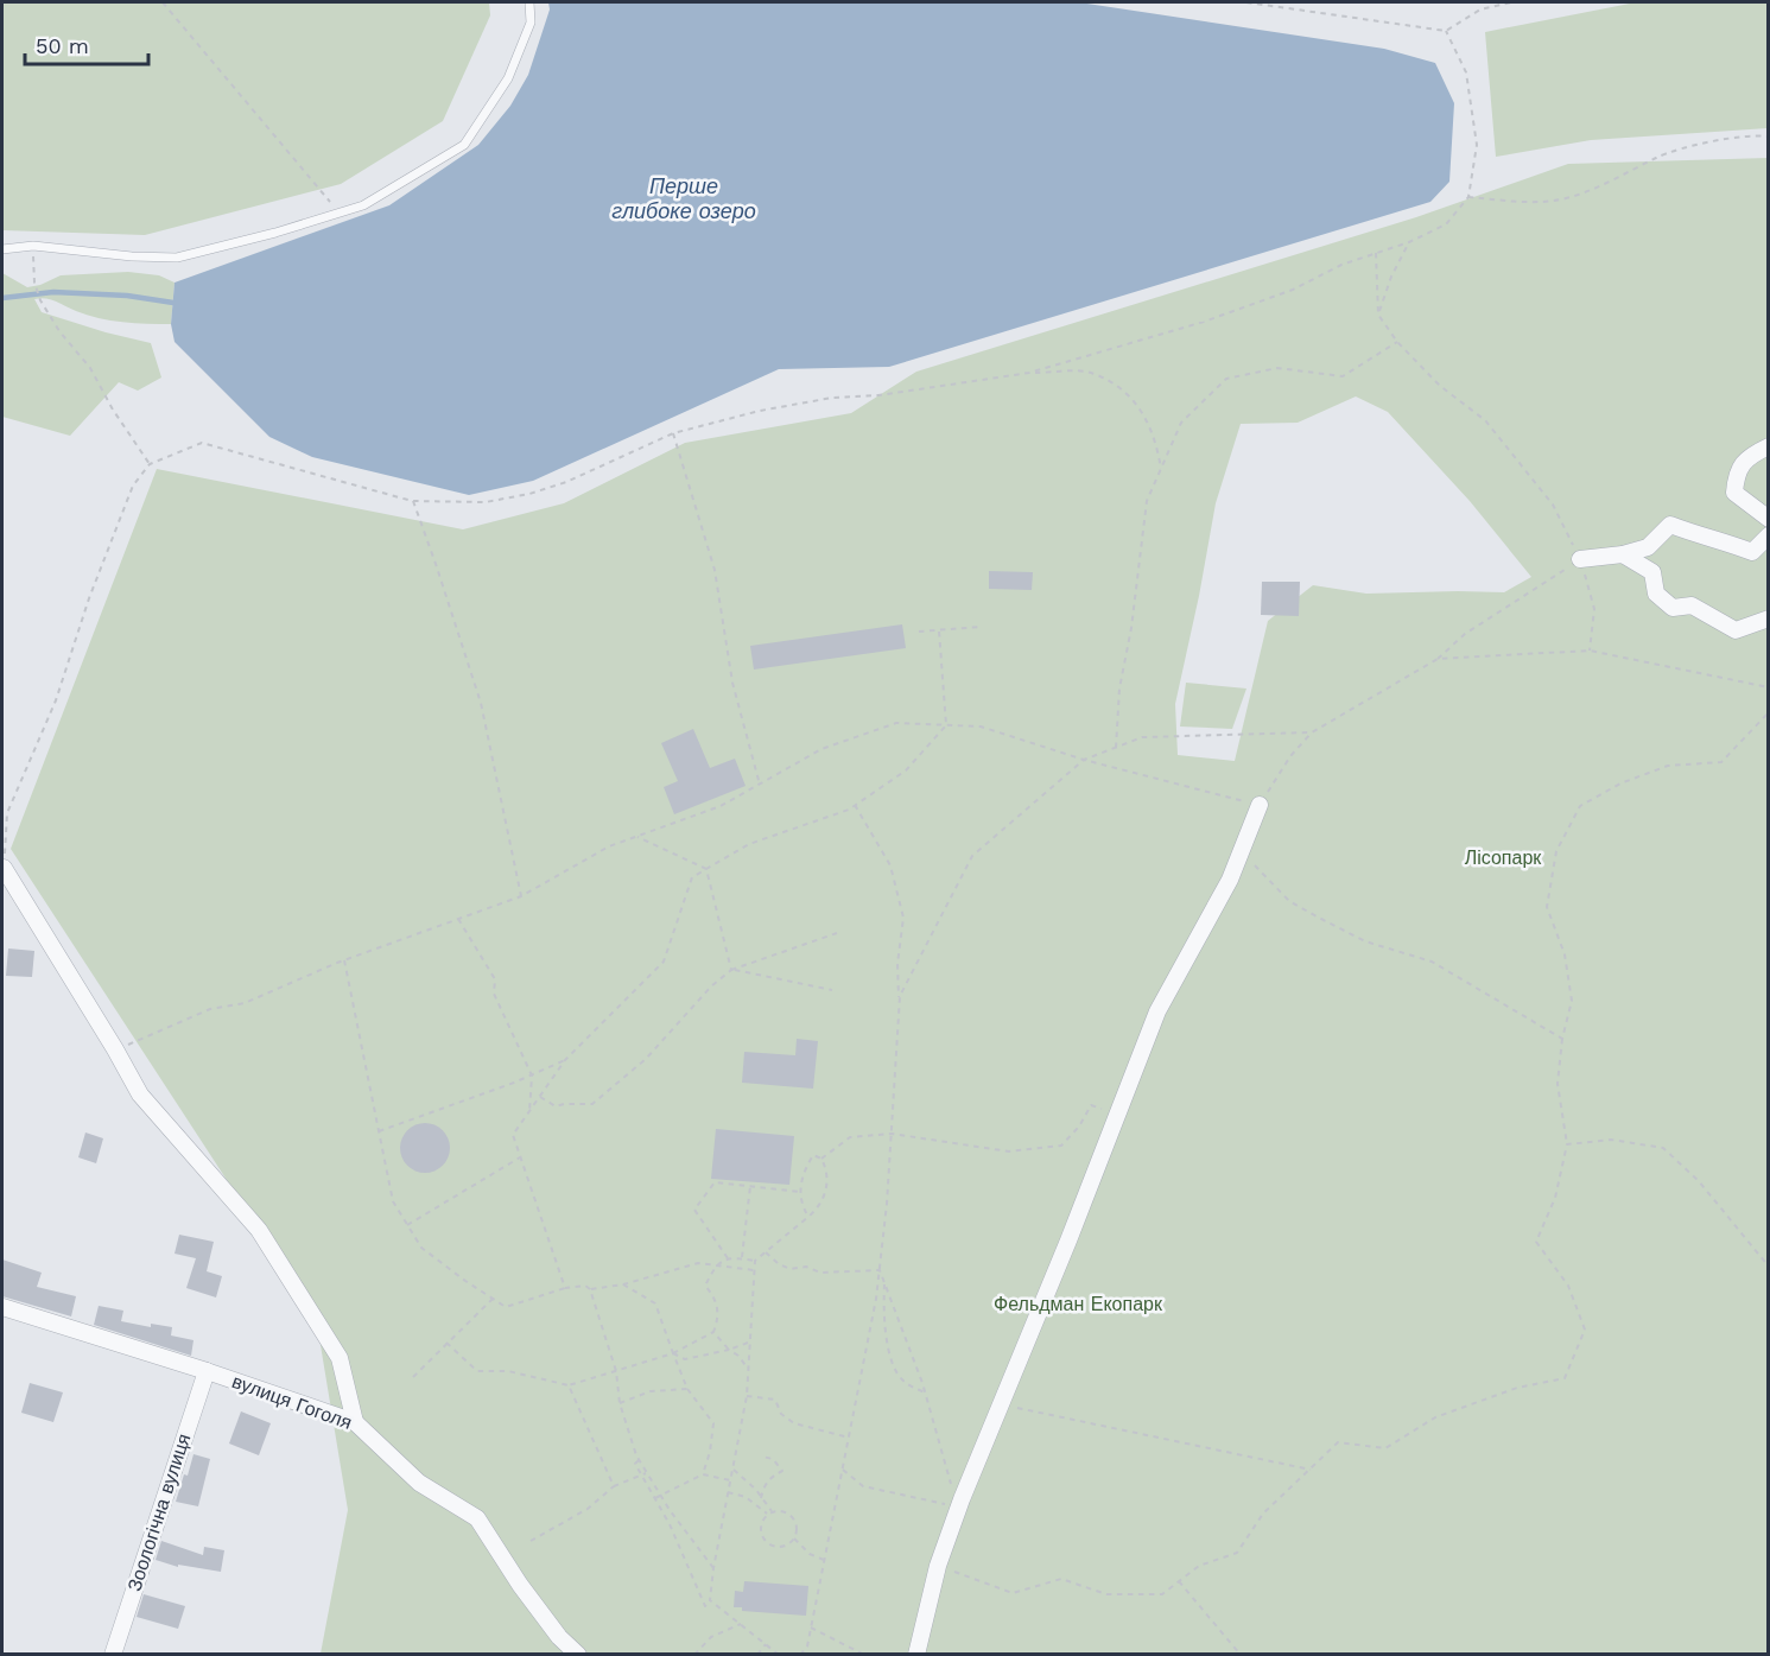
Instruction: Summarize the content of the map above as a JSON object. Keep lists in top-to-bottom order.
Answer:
{
  "streets": {
    "street": ["вулиця Гоголя", "Зоологічна вулиця"]
  },
  "crossings": [
    ["вулиця Гоголя", "Зоологічна вулиця"]
  ],
  "water": ["Перше глибоке озеро"],
  "parks": ["Лісопарк", "Фельдман Екопарк"],
  "scale_bar": "50 m"
}
